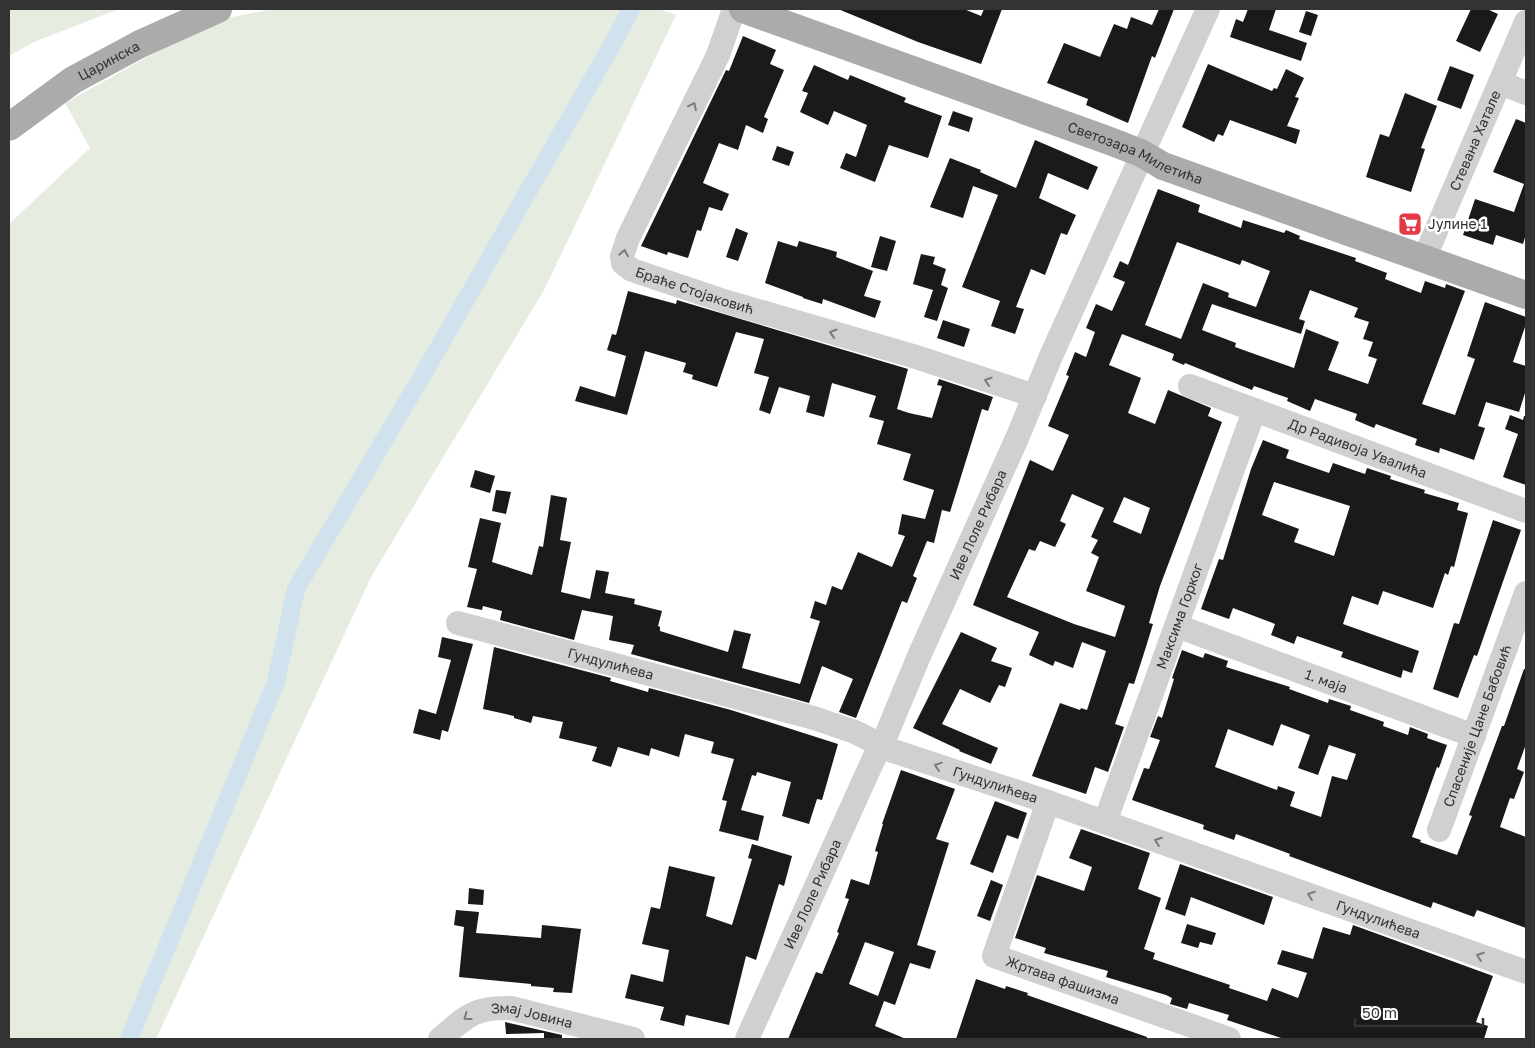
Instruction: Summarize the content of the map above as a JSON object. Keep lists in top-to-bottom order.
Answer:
{
  "streets": {
    "main road": ["Царинска", "Светозара Милетића"],
    "street": [
      "Стевана Хатале",
      "Браће Стојаковић",
      "Др Радивоја Увалића",
      "Иве Лоле Рибара",
      "Максима Горког",
      "Гундулићева",
      "1. маја",
      "Спасеније Цане Бабовић",
      "Жртава фашизма",
      "Змај Јовина"
    ]
  },
  "crossings": [
    ["Стевана Хатале", "Светозара Милетића"],
    ["Светозара Милетића", "Иве Лоле Рибара"],
    ["Браће Стојаковић", "Иве Лоле Рибара"],
    ["Др Радивоја Увалића", "Максима Горког"],
    ["Иве Лоле Рибара", "Гундулићева"],
    ["Максима Горког", "Гундулићева"],
    ["Максима Горког", "1. маја"],
    ["Гундулићева", "Жртава фашизма"],
    ["1. маја", "Спасеније Цане Бабовић"]
  ],
  "one_way": ["Гундулићева", "Змај Јовина"],
  "places": {
    "supermarket": ["Јулине 1"]
  },
  "scale_bar": "50 m"
}
